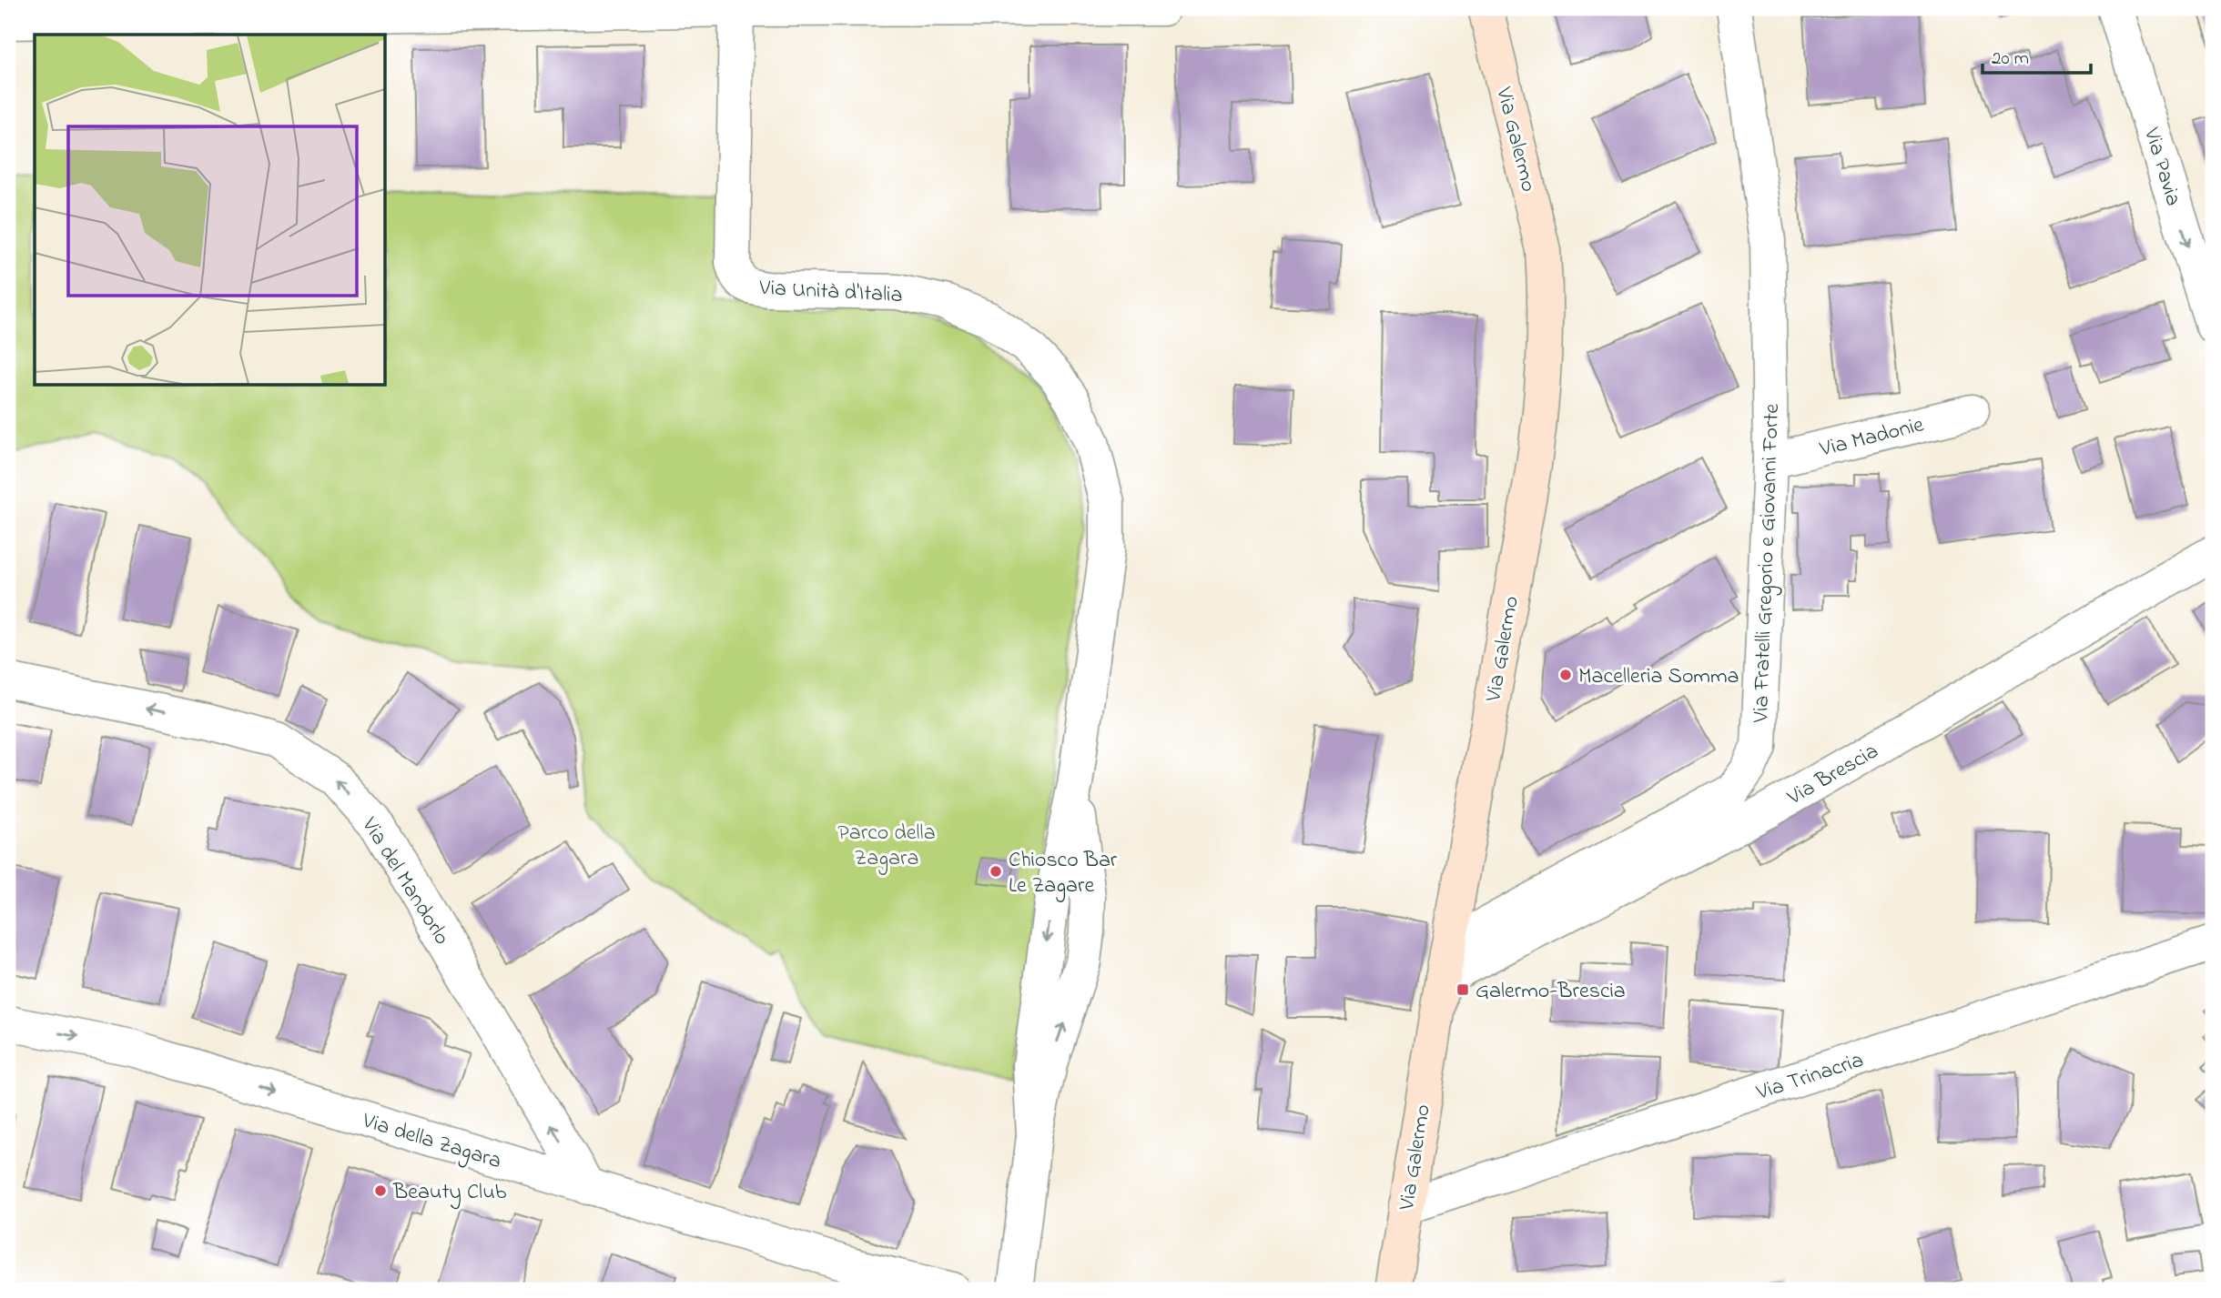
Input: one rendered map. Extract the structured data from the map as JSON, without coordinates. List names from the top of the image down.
{
  "streets": {
    "main road": ["Via Galermo"],
    "street": [
      "Via Pavia",
      "Via Unità d'Italia",
      "Via Madonie",
      "Via Fratelli Gregorio e Giovanni Forte",
      "Via Brescia",
      "Via del Mandorlo",
      "Via Trinacria",
      "Via della Zagara"
    ]
  },
  "crossings": [
    ["Via Galermo", "Via Fratelli Gregorio e Giovanni Forte"],
    ["Via Galermo", "Via Brescia"],
    ["Via Galermo", "Via Trinacria"],
    ["Via Madonie", "Via Fratelli Gregorio e Giovanni Forte"],
    ["Via del Mandorlo", "Via della Zagara"]
  ],
  "one_way": ["Via Pavia", "Via del Mandorlo", "Via della Zagara"],
  "parks": ["Parco della Zagara"],
  "places": {
    "other": ["Macelleria Somma", "Chiosco Bar Le Zagare", "Beauty Club"],
    "transit": ["Galermo-Brescia"]
  },
  "scale_bar": "20 m"
}
